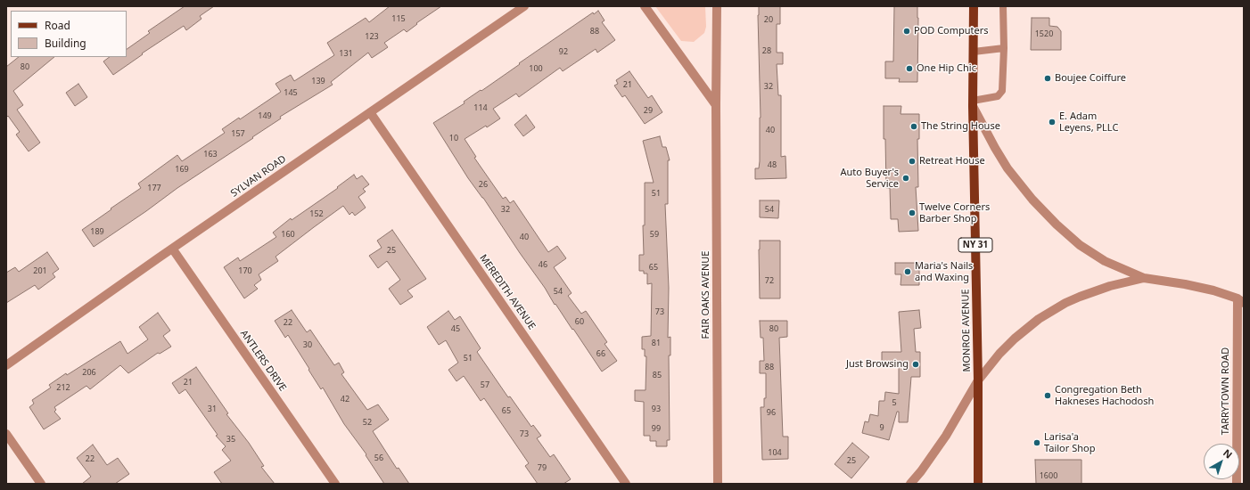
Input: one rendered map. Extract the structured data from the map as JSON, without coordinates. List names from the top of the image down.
{
  "streets": {
    "main road": ["NY 31", "MONROE AVENUE"],
    "street": [
      "SYLVAN ROAD",
      "MEREDITH AVENUE",
      "FAIR OAKS AVENUE",
      "ANTLERS DRIVE",
      "TARRYTOWN ROAD"
    ]
  },
  "crossings": [
    ["SYLVAN ROAD", "MEREDITH AVENUE"],
    ["SYLVAN ROAD", "ANTLERS DRIVE"]
  ],
  "places": [
    "POD Computers",
    "One Hip Chic",
    "Boujee Coiffure",
    "E. Adam Leyens, PLLC",
    "The String House",
    "Retreat House",
    "Auto Buyer's Service",
    "Twelve Corners Barber Shop",
    "Maria's Nails and Waxing",
    "Just Browsing",
    "Congregation Beth Hakneses Hachodosh",
    "Larisa'a Tailor Shop"
  ],
  "house_numbers": [
    "115",
    "20",
    "88",
    "1520",
    "123",
    "28",
    "92",
    "131",
    "80",
    "100",
    "139",
    "21",
    "32",
    "145",
    "114",
    "29",
    "149",
    "40",
    "157",
    "10",
    "163",
    "48",
    "169",
    "26",
    "177",
    "51",
    "32",
    "54",
    "152",
    "189",
    "160",
    "59",
    "40",
    "25",
    "46",
    "65",
    "201",
    "170",
    "72",
    "54",
    "73",
    "60",
    "22",
    "45",
    "80",
    "81",
    "30",
    "66",
    "51",
    "88",
    "206",
    "85",
    "21",
    "57",
    "212",
    "42",
    "5",
    "31",
    "93",
    "65",
    "96",
    "52",
    "9",
    "99",
    "73",
    "35",
    "104",
    "56",
    "22",
    "25",
    "79",
    "1600"
  ],
  "legend": ["Road", "Building"],
  "north": "top right"
}
